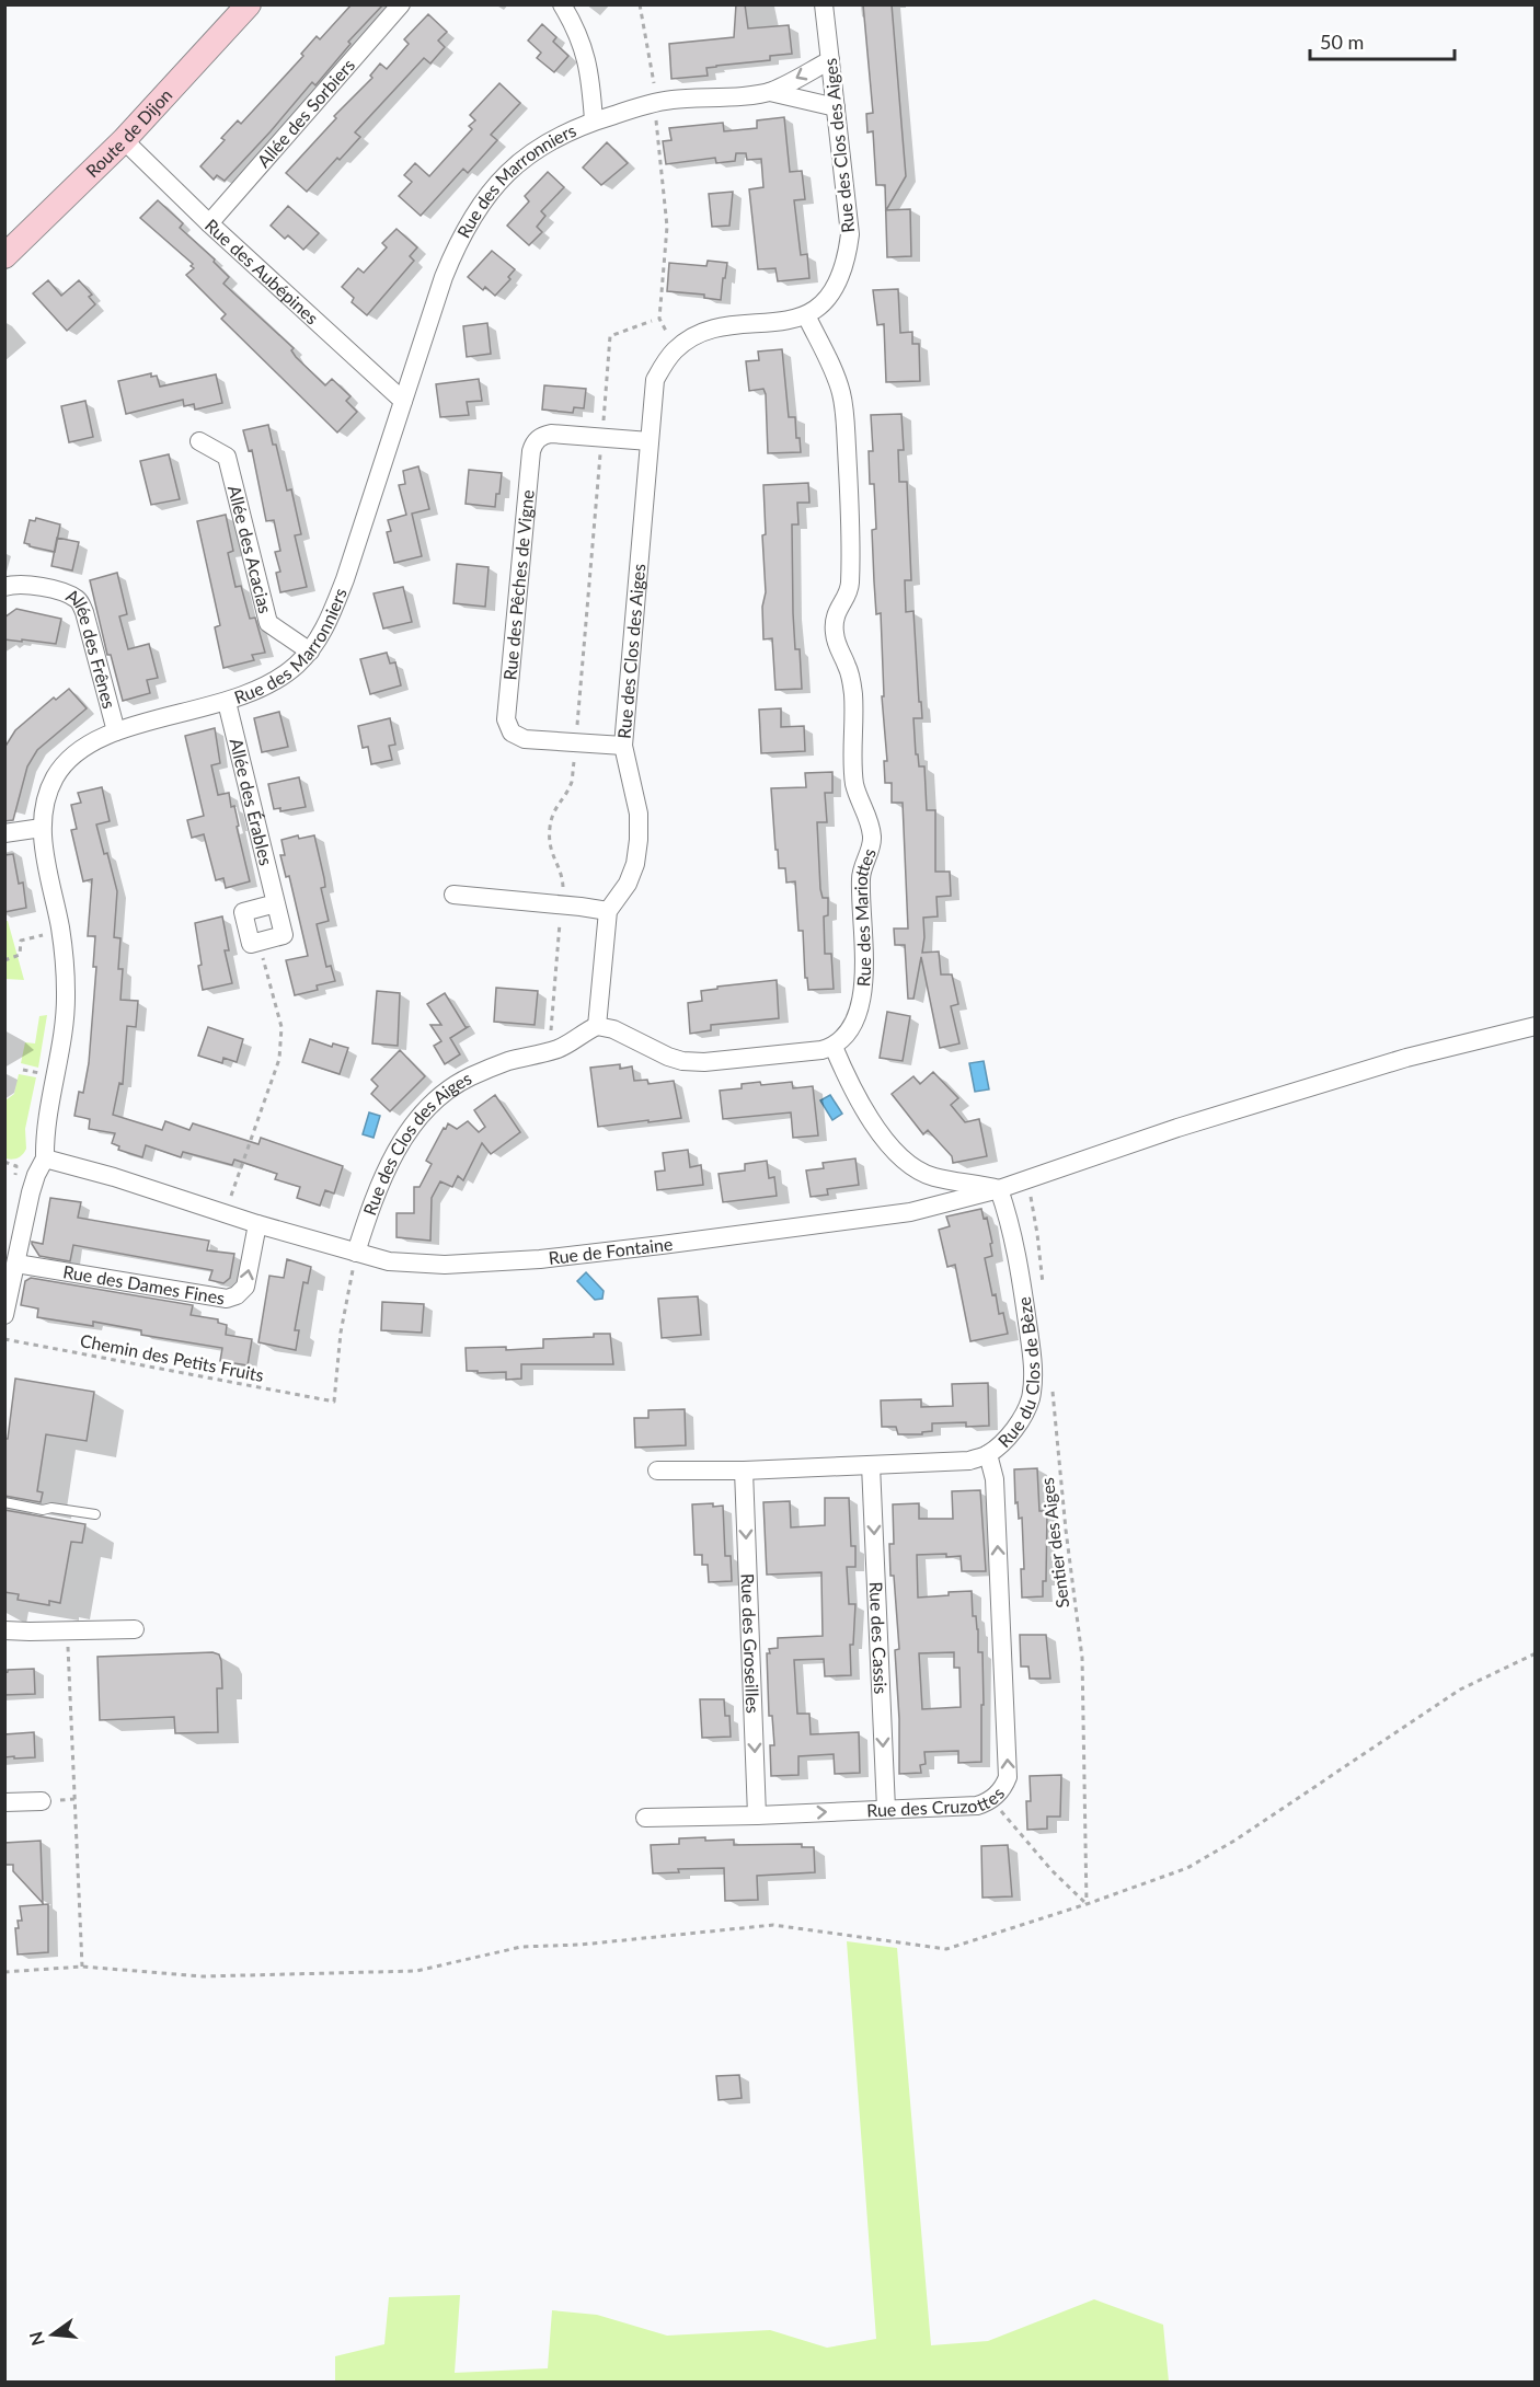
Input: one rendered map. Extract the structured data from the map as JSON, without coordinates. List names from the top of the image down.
{
  "streets": {
    "main road": ["Route de Dijon"],
    "street": [
      "Allée des Sorbiers",
      "Rue des Clos des Aiges",
      "Rue des Marronniers",
      "Rue des Aubépines",
      "Allée des Acacias",
      "Rue des Pêches de Vigne",
      "Allée des Frênes",
      "Allée des Érables",
      "Rue des Mariottes",
      "Rue de Fontaine",
      "Rue des Dames Fines",
      "Rue du Clos de Bèze",
      "Rue des Cassis",
      "Rue des Groseilles",
      "Rue des Cruzottes"
    ],
    "path": ["Chemin des Petits Fruits", "Sentier des Aiges"]
  },
  "crossings": [
    ["Allée des Sorbiers", "Rue des Aubépines"],
    ["Route de Dijon", "Rue des Aubépines"],
    ["Rue des Clos des Aiges", "Rue des Pêches de Vigne"],
    ["Rue des Clos des Aiges", "Rue des Mariottes"],
    ["Rue des Clos des Aiges", "Rue de Fontaine"],
    ["Rue des Clos des Aiges", "Chemin des Petits Fruits"],
    ["Rue des Marronniers", "Rue des Aubépines"],
    ["Rue des Marronniers", "Allée des Acacias"],
    ["Rue des Marronniers", "Allée des Frênes"],
    ["Rue des Marronniers", "Allée des Érables"],
    ["Rue des Marronniers", "Rue de Fontaine"],
    ["Rue de Fontaine", "Rue des Dames Fines"],
    ["Rue de Fontaine", "Chemin des Petits Fruits"],
    ["Rue de Fontaine", "Rue du Clos de Bèze"],
    ["Rue du Clos de Bèze", "Rue des Cassis"],
    ["Rue du Clos de Bèze", "Rue des Groseilles"],
    ["Rue du Clos de Bèze", "Rue des Cruzottes"],
    ["Rue des Cassis", "Rue des Cruzottes"],
    ["Rue des Groseilles", "Rue des Cruzottes"]
  ],
  "one_way": ["Rue des Dames Fines", "Rue des Cassis", "Rue des Groseilles"],
  "scale_bar": "50 m",
  "north": "left"
}
